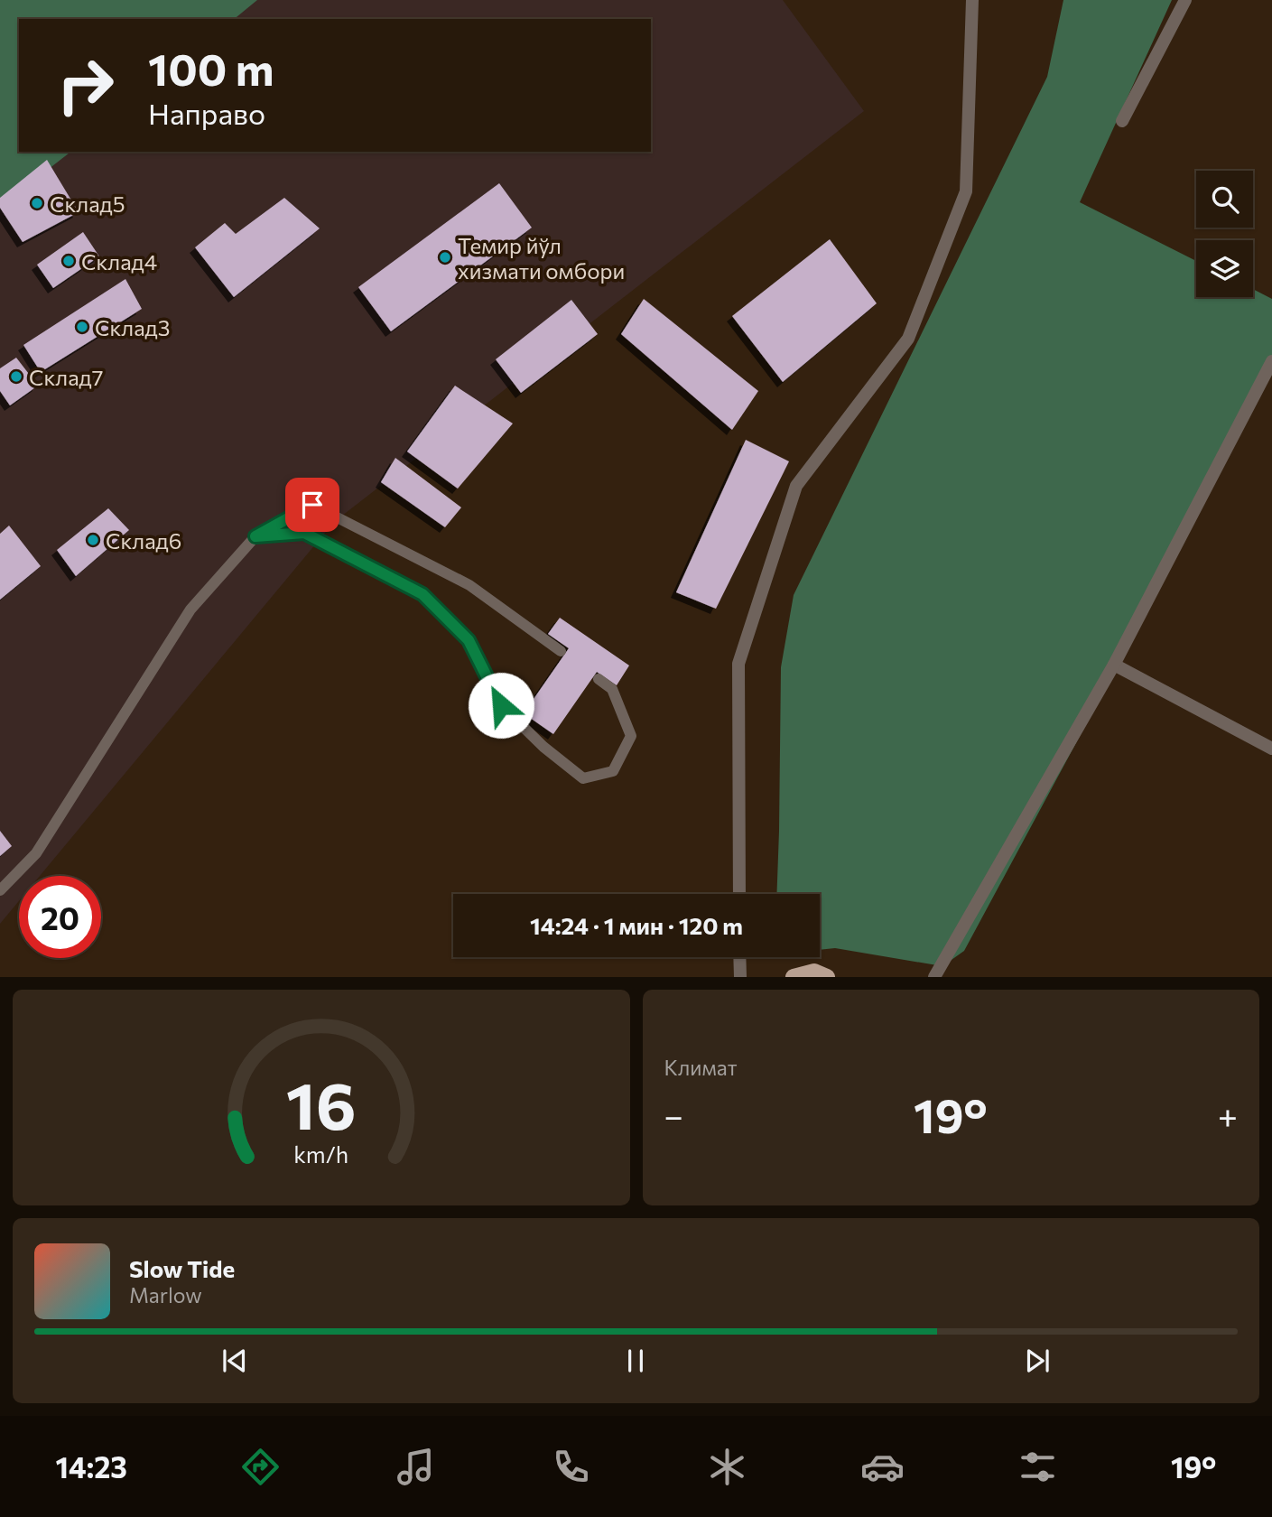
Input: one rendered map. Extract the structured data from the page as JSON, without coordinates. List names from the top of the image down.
{
  "places": [
    "Склад5",
    "Темир йўл хизмати омбори",
    "Склад4",
    "Склад3",
    "Склад7",
    "Склад6"
  ],
  "page": {
    "turn": ["100 m", "Направо"],
    "limit": "20",
    "trip": "14:24 · 1 мин · 120 m",
    "tile": "Климат",
    "heat": ["−", "19°", "+"],
    "song": ["Slow Tide", "Marlow"],
    "tabs": ["14:23", "19°"],
    "gauge": ["16", "km/h"]
  }
}
